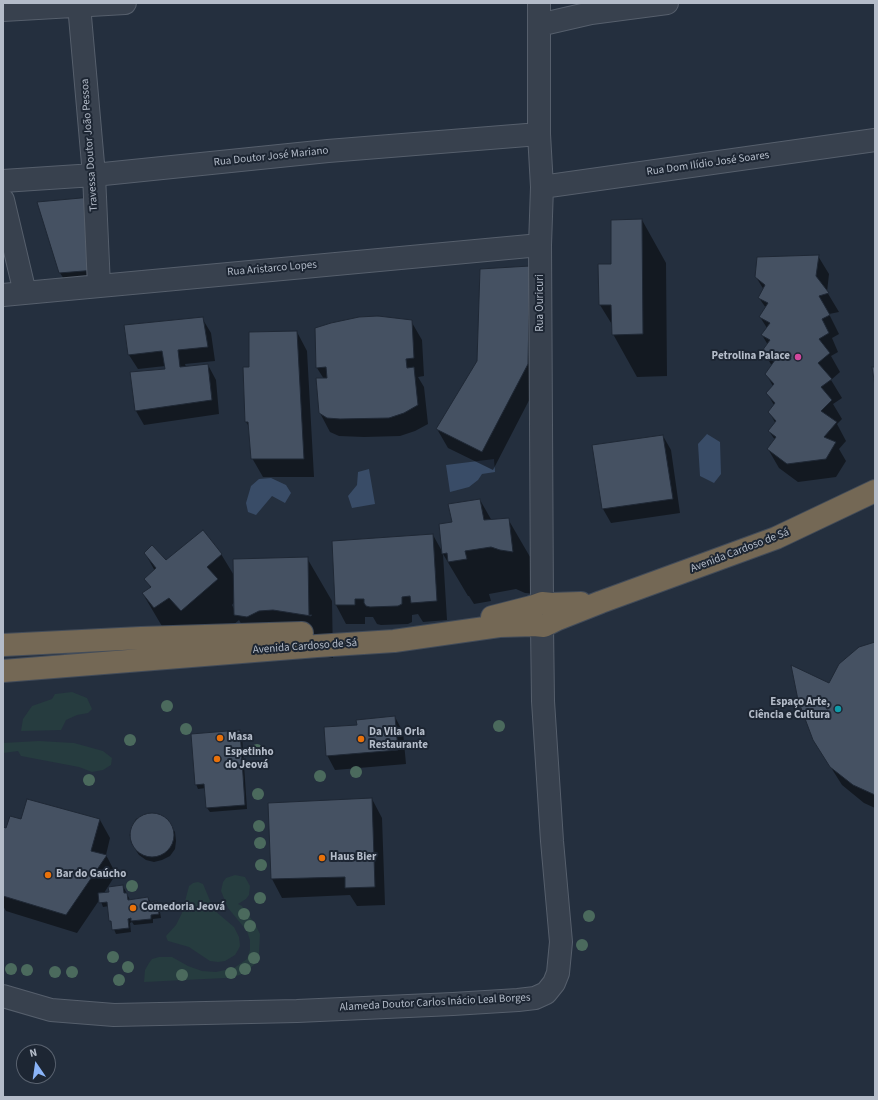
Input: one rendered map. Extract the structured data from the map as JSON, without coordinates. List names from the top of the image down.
{
  "streets": {
    "highway": ["Avenida Cardoso de Sá"],
    "street": [
      "Travessa Doutor João Pessoa",
      "Rua Doutor José Mariano",
      "Rua Dom Ilídio José Soares",
      "Rua Aristarco Lopes",
      "Rua Ouricuri",
      "Alameda Doutor Carlos Inácio Leal Borges"
    ]
  },
  "crossings": [
    ["Travessa Doutor João Pessoa", "Rua Doutor José Mariano"],
    ["Travessa Doutor João Pessoa", "Rua Aristarco Lopes"],
    ["Rua Doutor José Mariano", "Rua Ouricuri"],
    ["Rua Dom Ilídio José Soares", "Rua Ouricuri"],
    ["Rua Aristarco Lopes", "Rua Ouricuri"],
    ["Rua Ouricuri", "Avenida Cardoso de Sá"],
    ["Rua Ouricuri", "Alameda Doutor Carlos Inácio Leal Borges"],
    ["Avenida Cardoso de Sá", "Alameda Doutor Carlos Inácio Leal Borges"]
  ],
  "places": [
    "Petrolina Palace",
    "Espaço Arte, Ciência e Cultura",
    "Masa",
    "Da Vila Orla Restaurante",
    "Espetinho do Jeová",
    "Haus Bier",
    "Bar do Gaúcho",
    "Comedoria Jeová"
  ],
  "north": "top"
}
